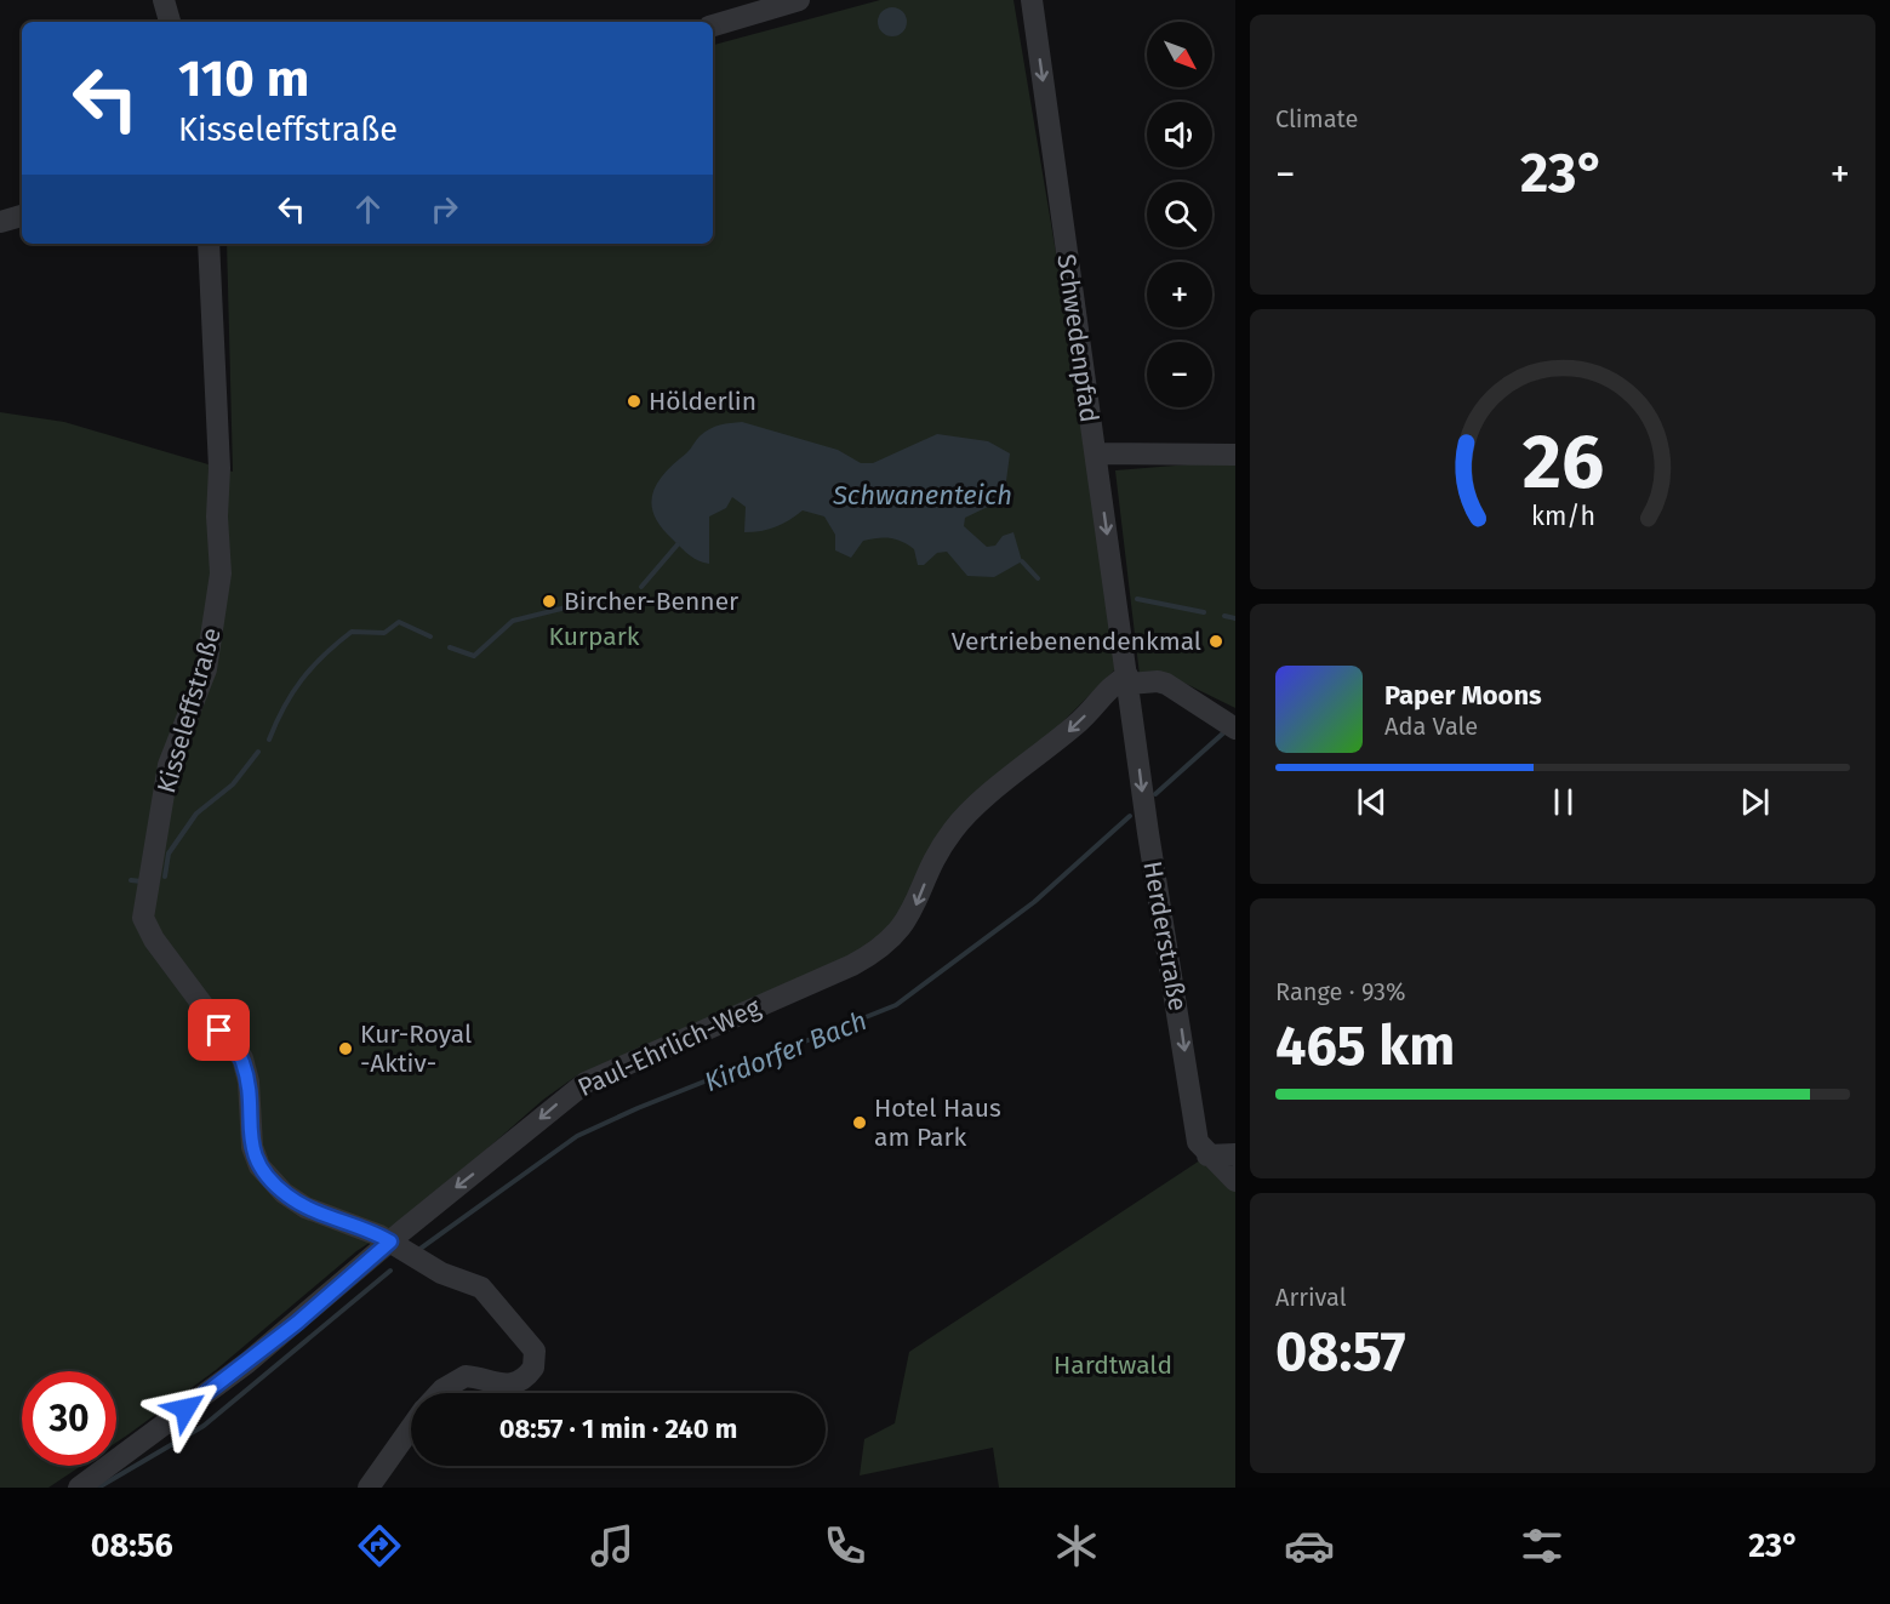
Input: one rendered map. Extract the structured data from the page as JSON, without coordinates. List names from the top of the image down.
{
  "streets": {
    "street": [
      "Schwedenpfad",
      "Kisseleffstraße",
      "Herderstraße",
      "Paul-Ehrlich-Weg"
    ]
  },
  "crossings": [
    ["Schwedenpfad", "Herderstraße"],
    ["Schwedenpfad", "Paul-Ehrlich-Weg"],
    ["Kisseleffstraße", "Paul-Ehrlich-Weg"],
    ["Herderstraße", "Paul-Ehrlich-Weg"]
  ],
  "one_way": ["Schwedenpfad", "Herderstraße", "Paul-Ehrlich-Weg"],
  "water": ["Schwanenteich", "Kirdorfer Bach"],
  "parks": ["Kurpark", "Hardtwald"],
  "places": [
    "Hölderlin",
    "Bircher-Benner",
    "Vertriebenendenkmal",
    "Kur-Royal -Aktiv-",
    "Hotel Haus am Park"
  ],
  "north": "bottom right",
  "page": {
    "tile": [
      "Climate",
      ["Range · 93%", "465 km"],
      ["Arrival", "08:57"]
    ],
    "map_buttons": ["+", "−"],
    "turn": ["110 m", "Kisseleffstraße"],
    "heat": ["−", "23°", "+"],
    "song": ["Paper Moons", "Ada Vale"],
    "limit": "30",
    "trip": "08:57 · 1 min · 240 m",
    "tabs": ["08:56", "23°"],
    "gauge": ["26", "km/h"]
  }
}
